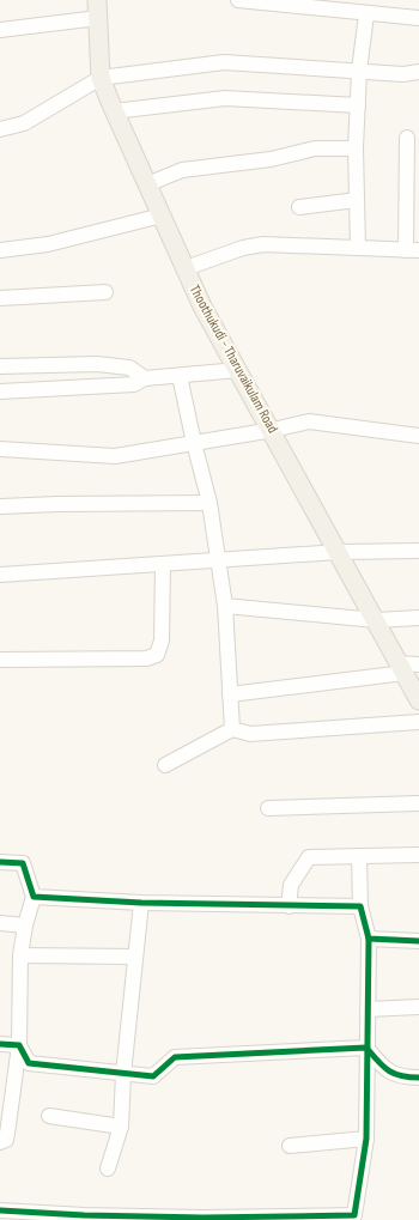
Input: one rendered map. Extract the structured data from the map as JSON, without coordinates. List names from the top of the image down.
{
  "streets": {
    "main road": ["Thoothukudi - Tharuvaikulam Road"]
  }
}
